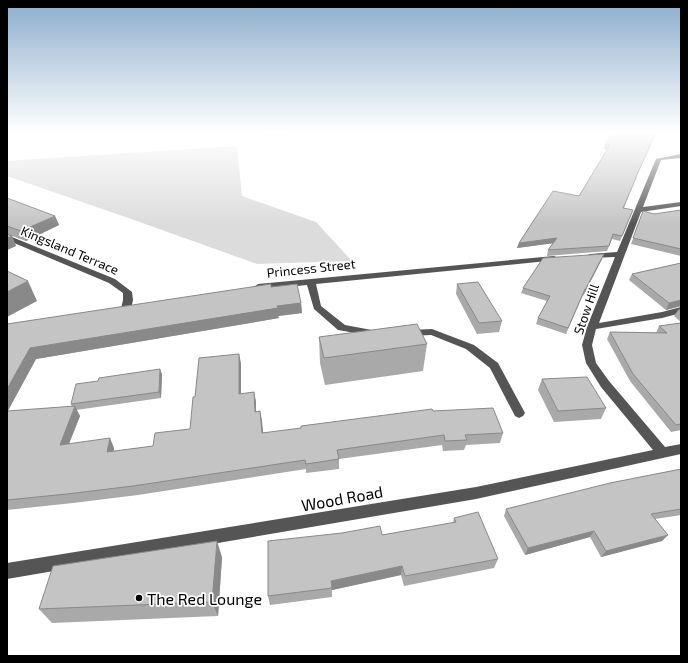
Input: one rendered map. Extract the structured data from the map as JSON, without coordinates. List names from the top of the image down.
{
  "streets": {
    "street": [
      "Kingsland Terrace",
      "Princess Street",
      "Stow Hill",
      "Wood Road"
    ]
  },
  "crossings": [
    ["Stow Hill", "Wood Road"]
  ],
  "places": ["The Red Lounge"]
}
